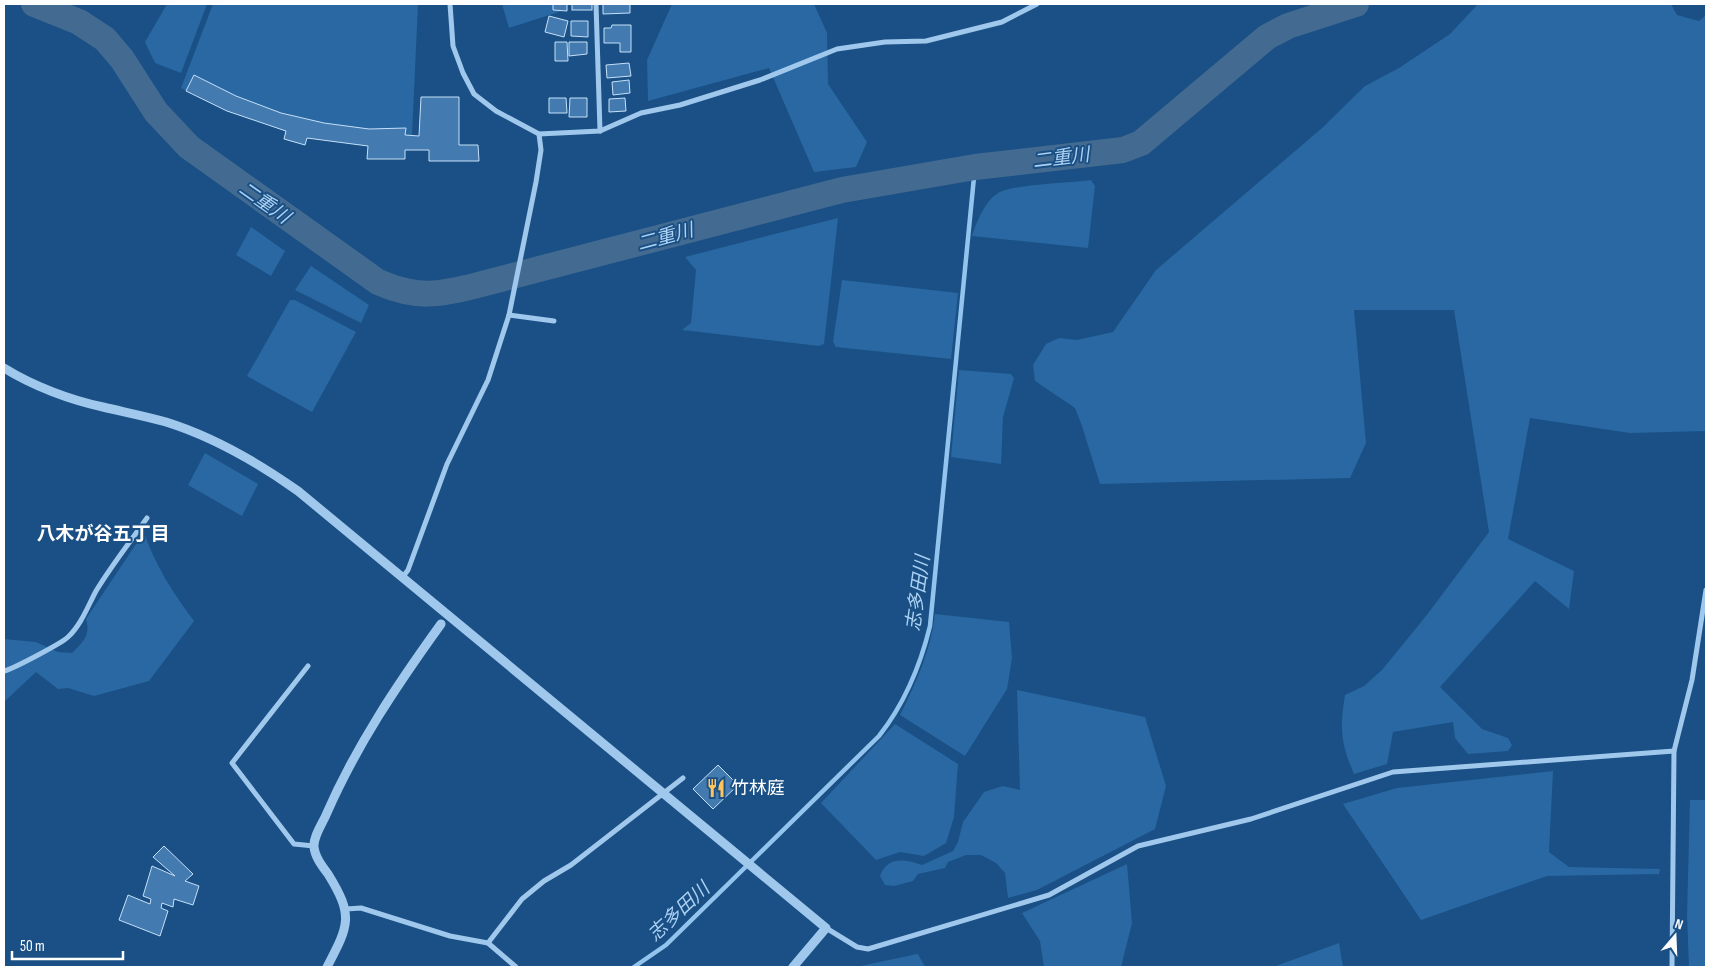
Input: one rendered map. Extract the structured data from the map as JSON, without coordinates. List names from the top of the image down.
{
  "districts": ["八木が谷五丁目"],
  "water": ["二重川", "志多田川"],
  "places": {
    "restaurant": ["竹林庭"]
  },
  "scale_bar": "50 m",
  "north": "top"
}
